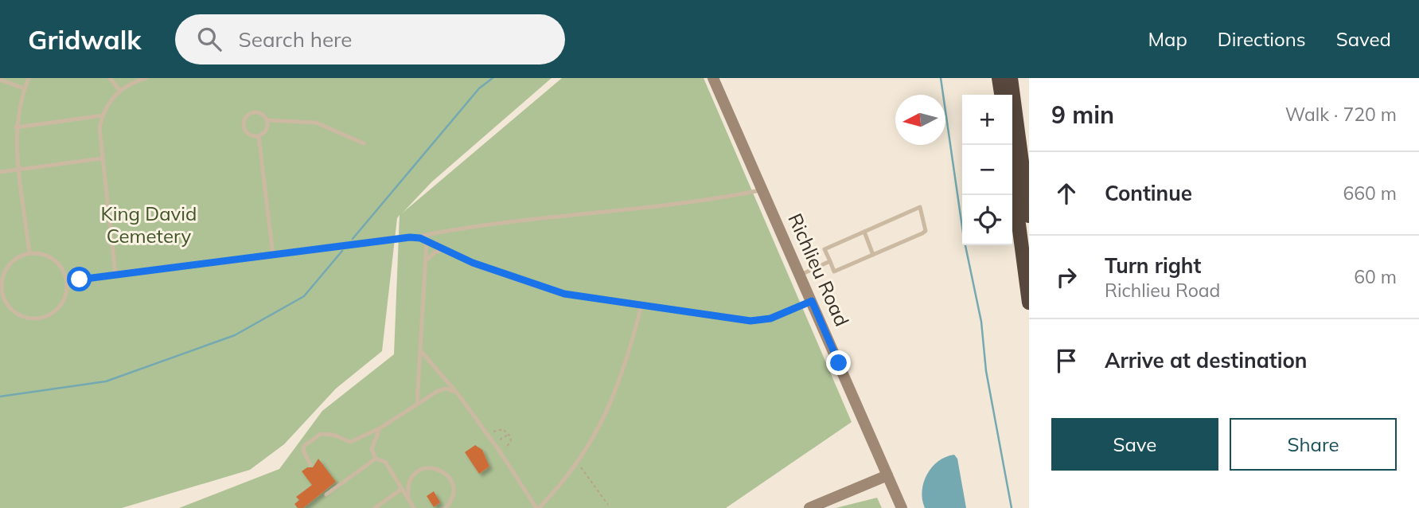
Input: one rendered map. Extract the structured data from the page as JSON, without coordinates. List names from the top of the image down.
{
  "streets": {
    "main road": ["Richlieu Road"]
  },
  "parks": ["King David Cemetery"],
  "north": "left",
  "page": {
    "header": "Gridwalk",
    "search": "Search here",
    "nav": ["Map", "Directions", "Saved"],
    "heading": ["9 min", "Walk · 720 m"],
    "map_buttons": ["+", "−"],
    "list": [
      ["Continue", "660 m"],
      ["Turn right", "Richlieu Road", "60 m"],
      "Arrive at destination"
    ],
    "buttons": ["Save", "Share"]
  }
}
